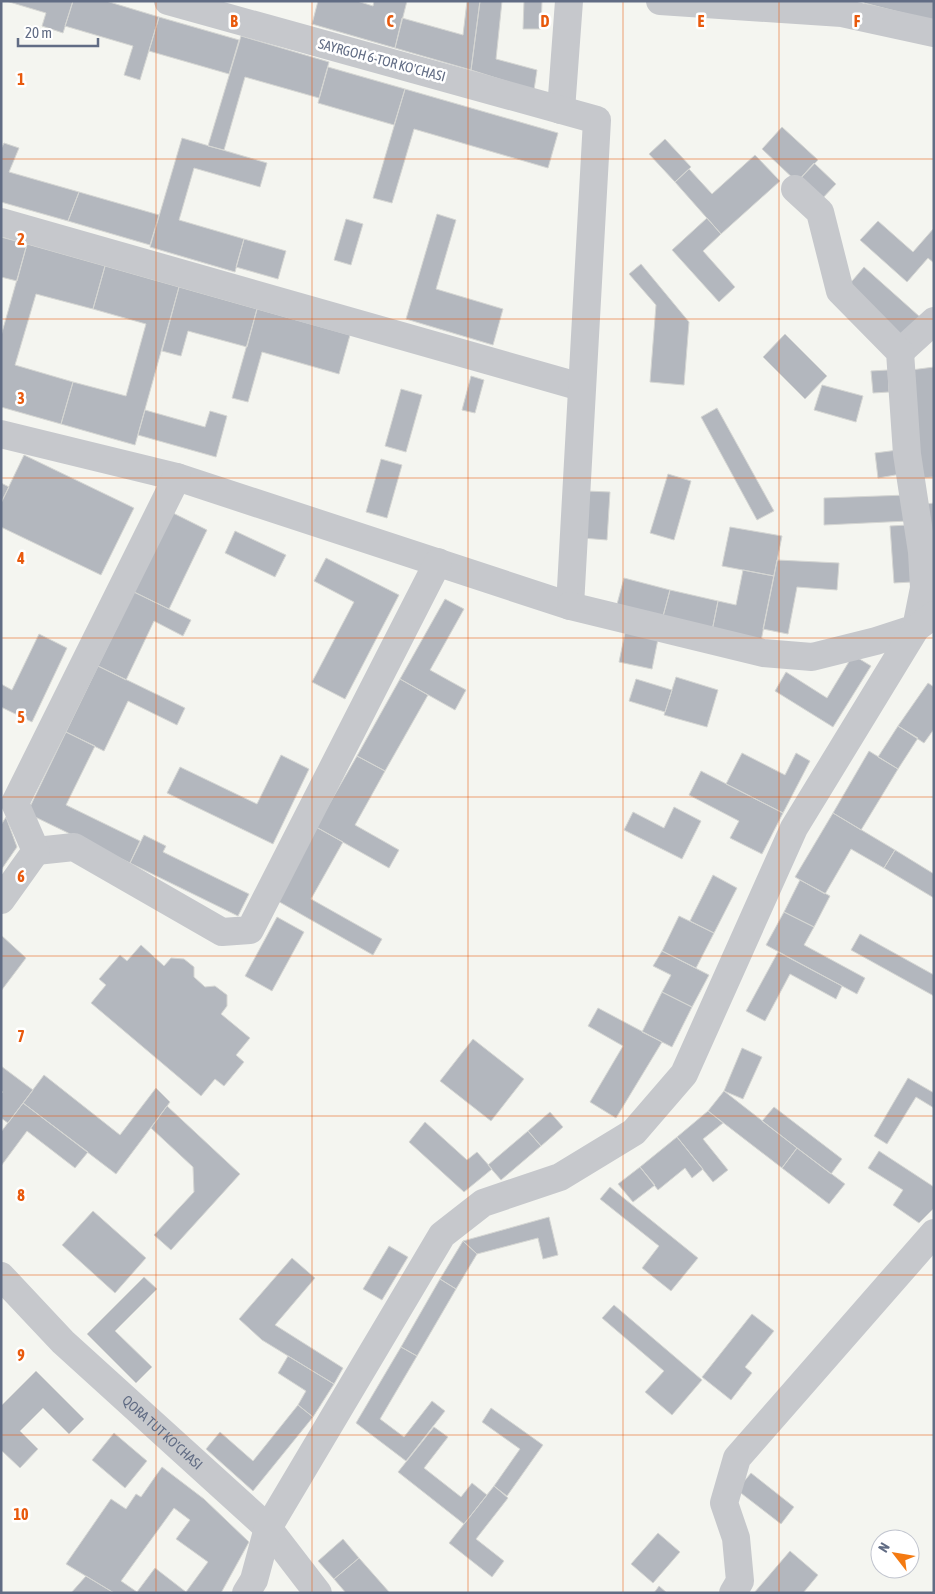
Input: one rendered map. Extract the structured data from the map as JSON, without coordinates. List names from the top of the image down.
{
  "streets": {
    "street": ["SAYRGOH 6-TOR KO'CHASI", "QORA TUT KO'CHASI"]
  },
  "scale_bar": "20 m",
  "north": "top left",
  "grid": {
    "columns": [
      "B",
      "C",
      "D",
      "E",
      "F"
    ],
    "rows": [
      "1",
      "2",
      "3",
      "4",
      "5",
      "6",
      "7",
      "8",
      "9",
      "10"
    ]
  }
}
